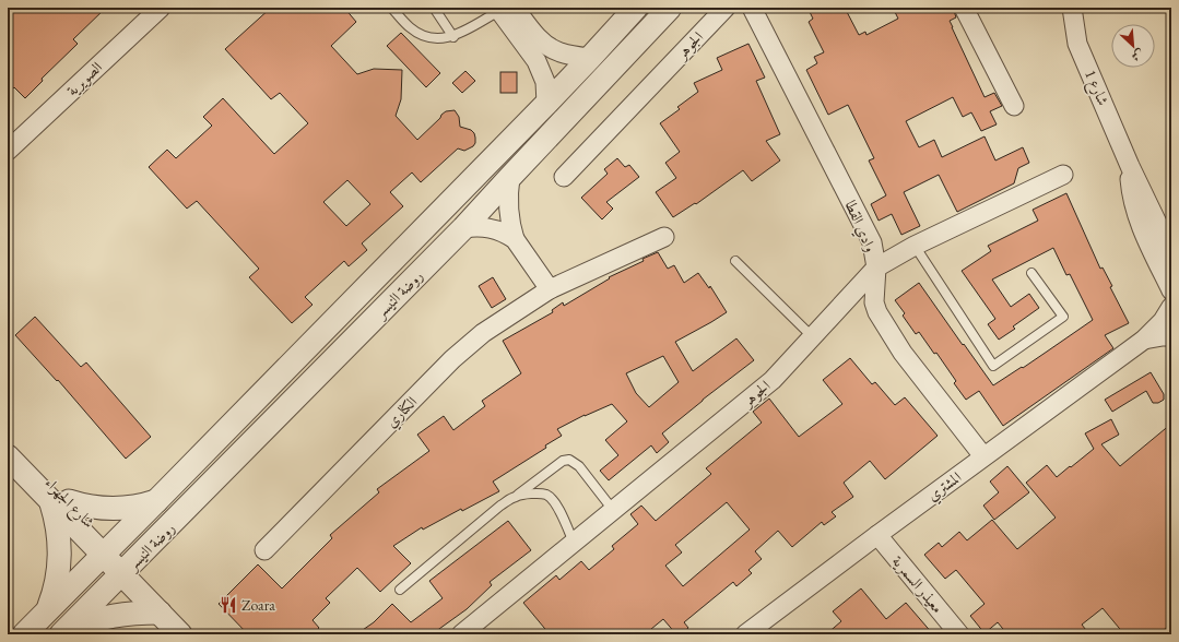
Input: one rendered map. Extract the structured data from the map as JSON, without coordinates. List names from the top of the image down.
{
  "streets": {
    "street": [
      "الجوهر",
      "الصويرية",
      "شارع 1",
      "وادي القطا",
      "روضة النيسر",
      "الكناري",
      "المشتري",
      "شارع الجهراء",
      "معيذر السمرية"
    ]
  },
  "crossings": [
    ["الجوهر", "وادي القطا"],
    ["وادي القطا", "المشتري"],
    ["روضة النيسر", "شارع الجهراء"],
    ["المشتري", "معيذر السمرية"]
  ],
  "places": {
    "restaurant": ["Zoara"]
  },
  "north": "bottom right"
}
